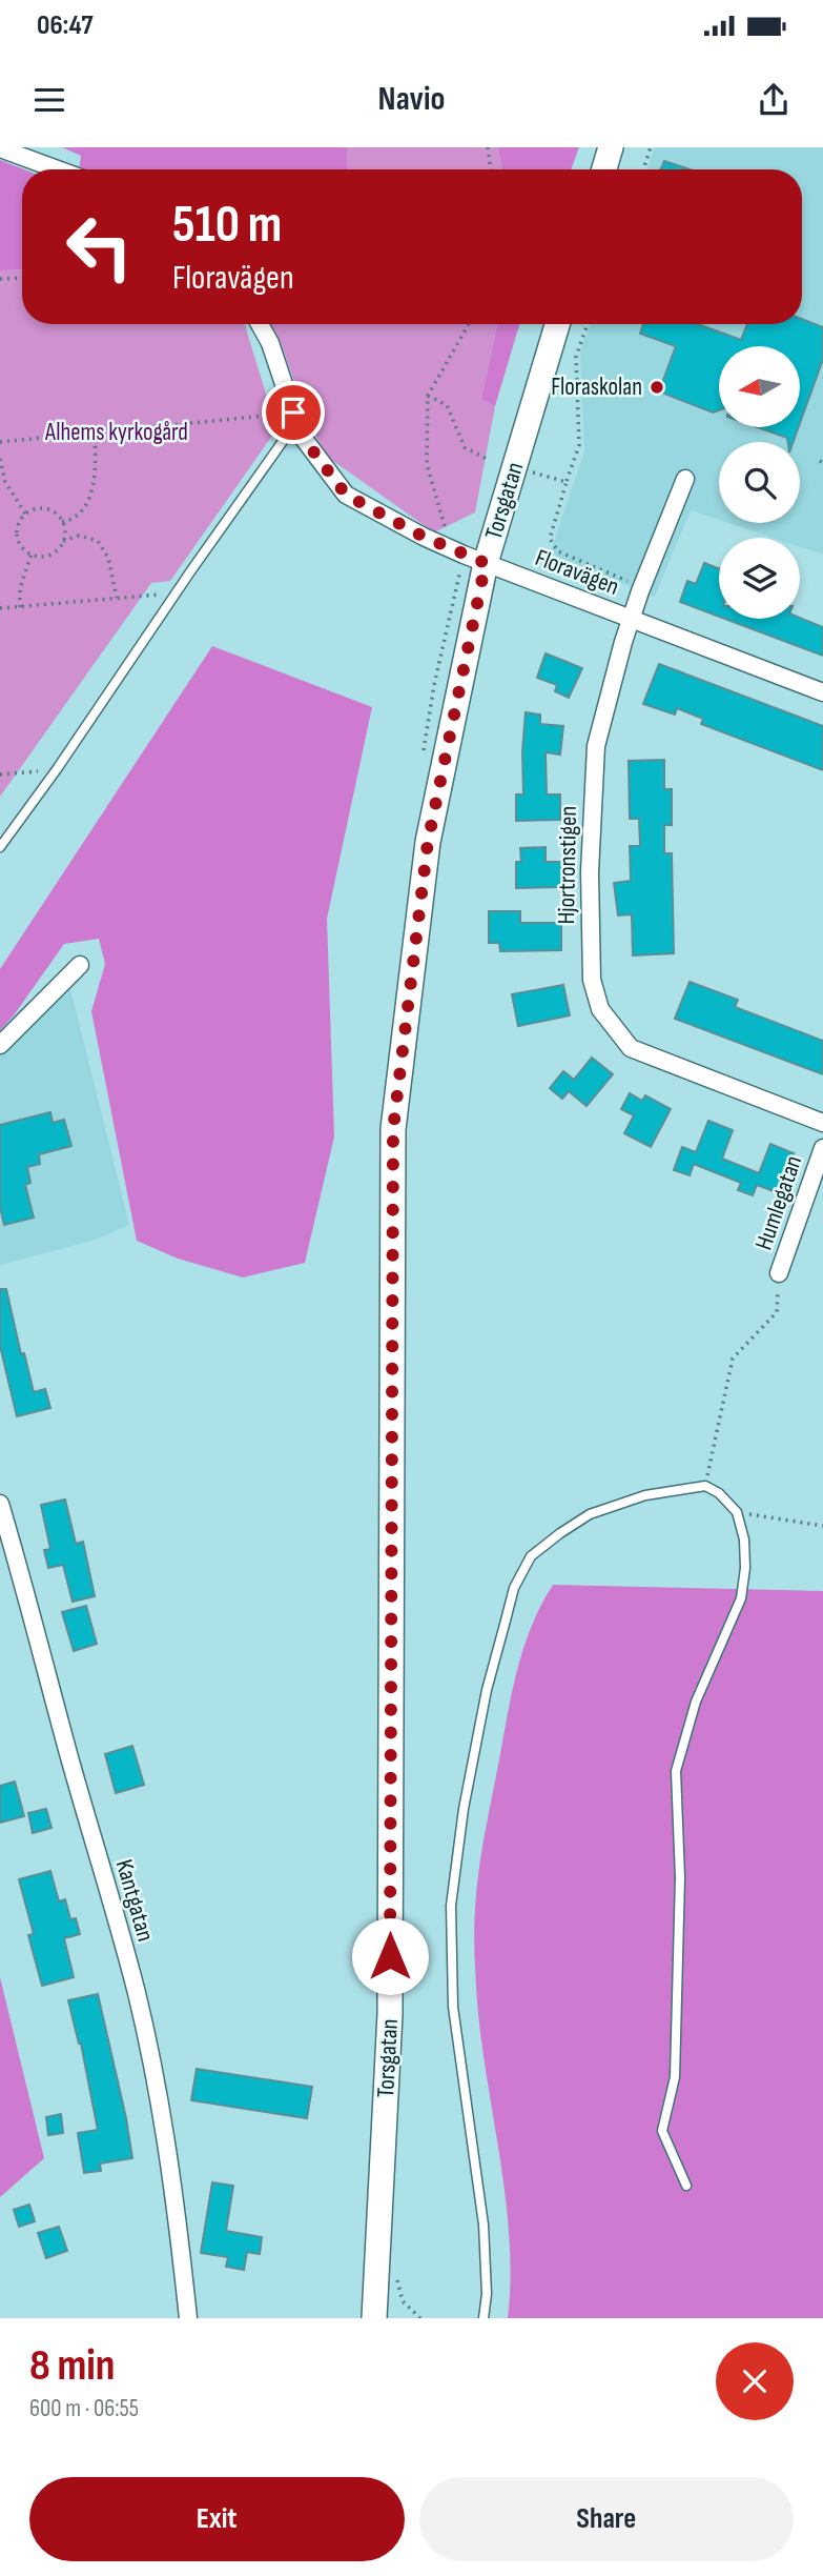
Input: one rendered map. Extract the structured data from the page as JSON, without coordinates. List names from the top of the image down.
{
  "streets": {
    "main road": ["Torsgatan"],
    "street": [
      "Floravägen",
      "Hjortronstigen",
      "Humlegatan",
      "Kantgatan"
    ]
  },
  "crossings": [
    ["Torsgatan", "Floravägen"],
    ["Floravägen", "Hjortronstigen"]
  ],
  "parks": ["Alhems kyrkogård"],
  "places": ["Floraskolan"],
  "north": "left",
  "page": {
    "status": "06:47",
    "header": "Navio",
    "turn": ["510 m", "Floravägen"],
    "heading": ["8 min", "600 m · 06:55"],
    "buttons": ["Exit", "Share"]
  }
}
